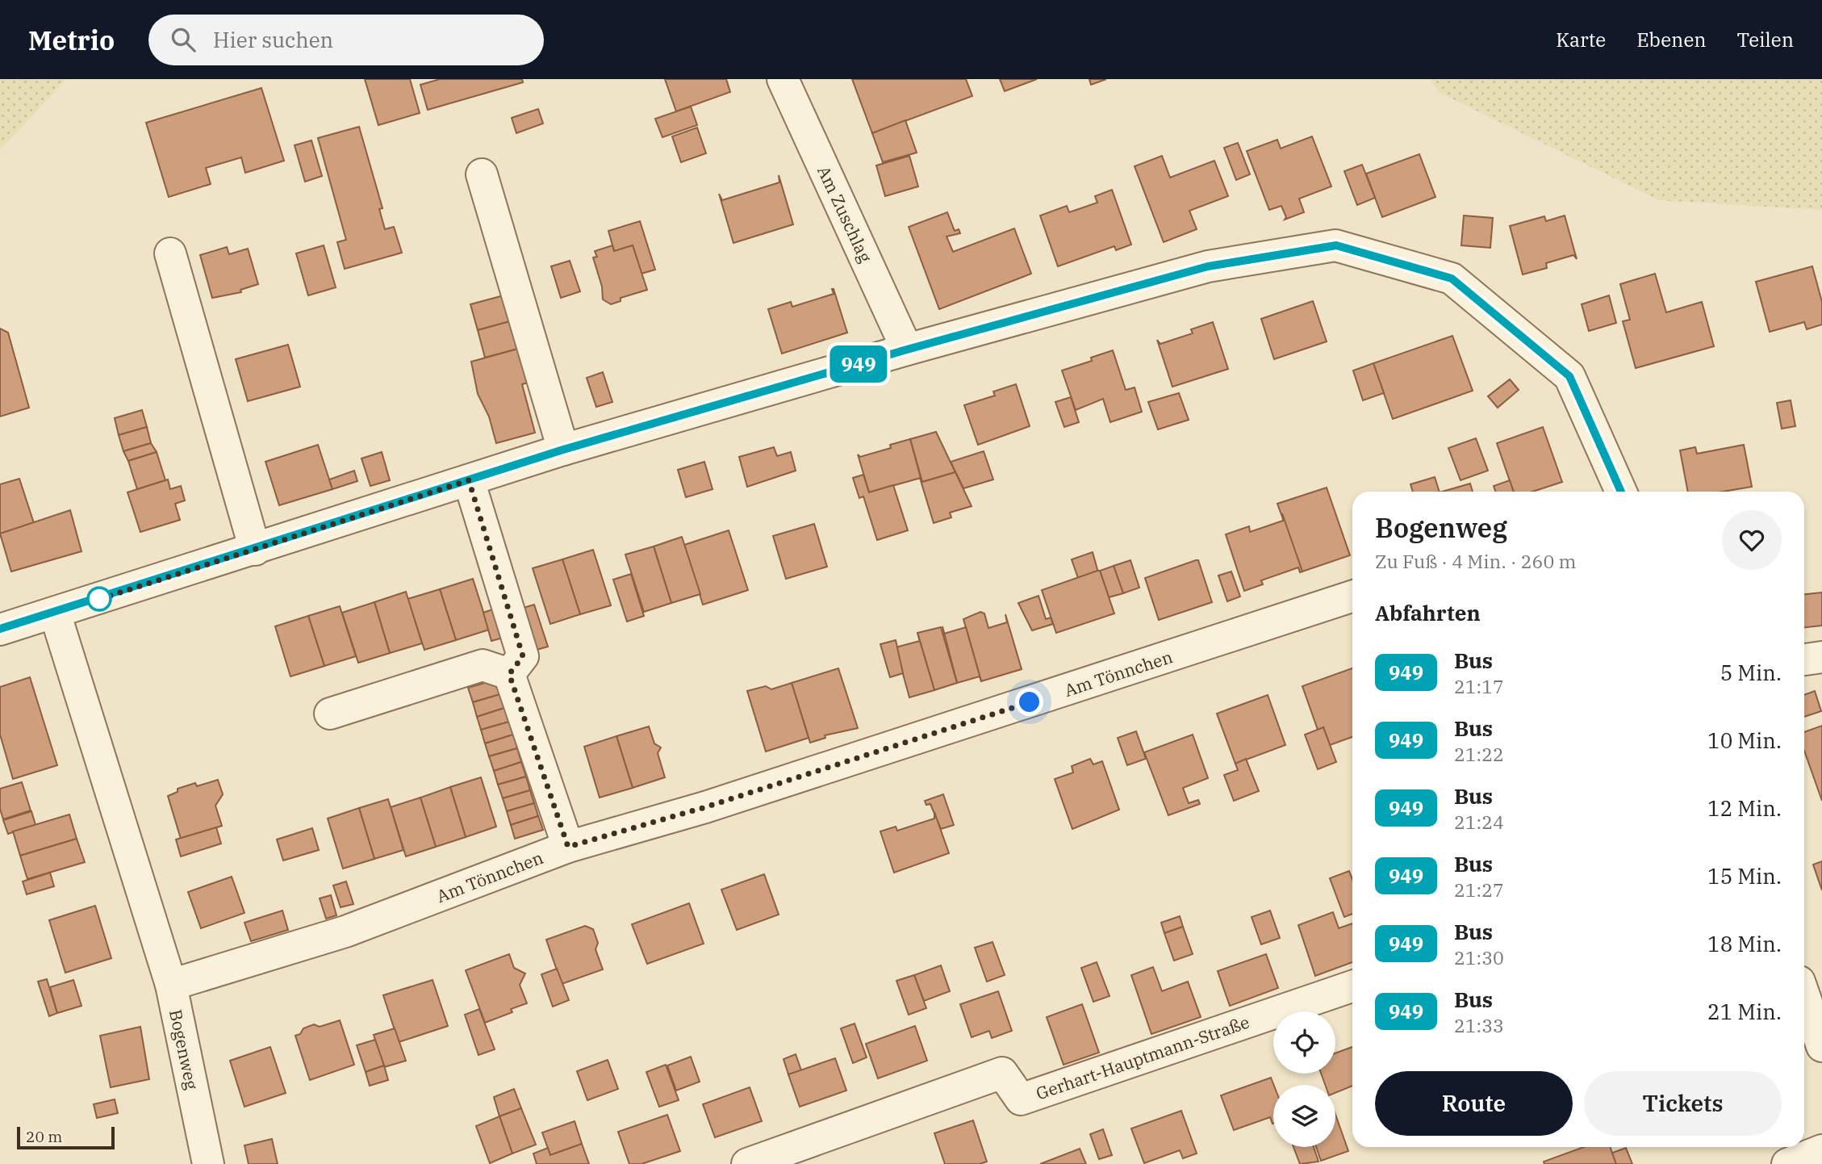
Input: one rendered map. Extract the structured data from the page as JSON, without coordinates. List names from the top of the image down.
{
  "streets": {
    "street": [
      "Am Zuschlag",
      "Am Tönnchen",
      "Bogenweg",
      "Gerhart-Hauptmann-Straße"
    ]
  },
  "crossings": [
    ["Am Tönnchen", "Bogenweg"]
  ],
  "lines": ["bus line 949"],
  "scale_bar": "20 m",
  "page": {
    "header": "Metrio",
    "search": "Hier suchen",
    "nav": ["Karte", "Ebenen", "Teilen"],
    "on_map": "949",
    "heading": [
      ["Bogenweg", "Zu Fuß · 4 Min. · 260 m"],
      "Abfahrten"
    ],
    "list": [
      {
        "mark": "949",
        "name": "Bus",
        "note": "21:17",
        "value": "5 Min."
      },
      {
        "mark": "949",
        "name": "Bus",
        "note": "21:22",
        "value": "10 Min."
      },
      {
        "mark": "949",
        "name": "Bus",
        "note": "21:24",
        "value": "12 Min."
      },
      {
        "mark": "949",
        "name": "Bus",
        "note": "21:27",
        "value": "15 Min."
      },
      {
        "mark": "949",
        "name": "Bus",
        "note": "21:30",
        "value": "18 Min."
      },
      {
        "mark": "949",
        "name": "Bus",
        "note": "21:33",
        "value": "21 Min."
      }
    ],
    "buttons": ["Route", "Tickets"],
    "scale": "20 m"
  }
}
